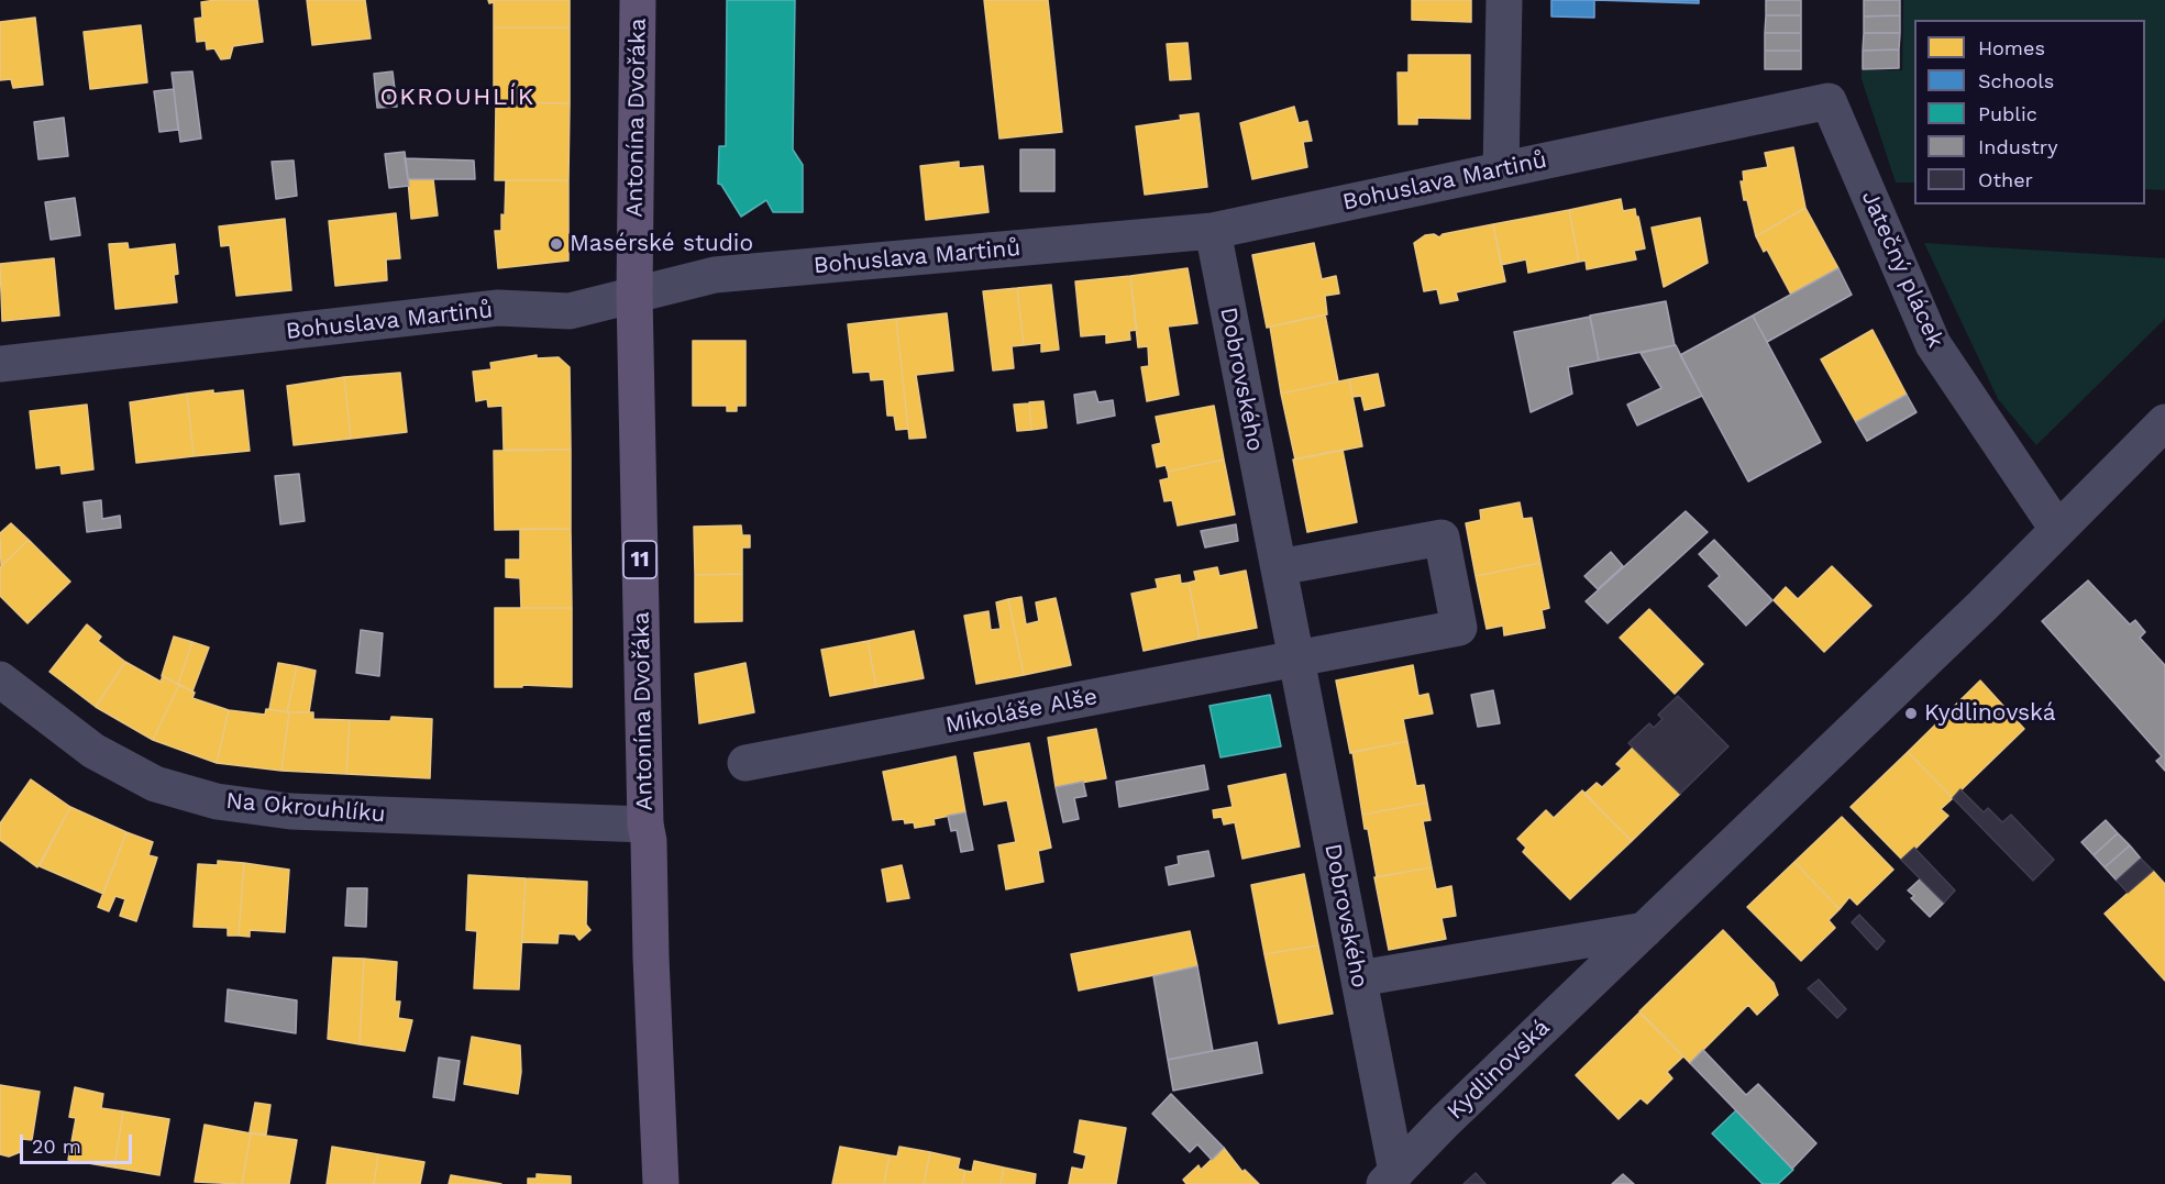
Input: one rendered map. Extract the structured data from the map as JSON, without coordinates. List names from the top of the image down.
{
  "streets": {
    "main road": ["Antonína Dvořáka", "11"],
    "street": [
      "Bohuslava Martinů",
      "Jatečný plácek",
      "Dobrovského",
      "Mikoláše Alše",
      "Na Okrouhlíku",
      "Kydlinovská"
    ]
  },
  "crossings": [
    ["Antonína Dvořáka", "Bohuslava Martinů"],
    ["Antonína Dvořáka", "Na Okrouhlíku"],
    ["Bohuslava Martinů", "Jatečný plácek"],
    ["Bohuslava Martinů", "Dobrovského"],
    ["Jatečný plácek", "Kydlinovská"],
    ["Dobrovského", "Mikoláše Alše"],
    ["Dobrovského", "Kydlinovská"]
  ],
  "districts": ["OKROUHLÍK"],
  "places": ["Masérské studio", "Kydlinovská"],
  "legend": [
    "Homes",
    "Schools",
    "Public",
    "Industry",
    "Other"
  ],
  "scale_bar": "20 m"
}
